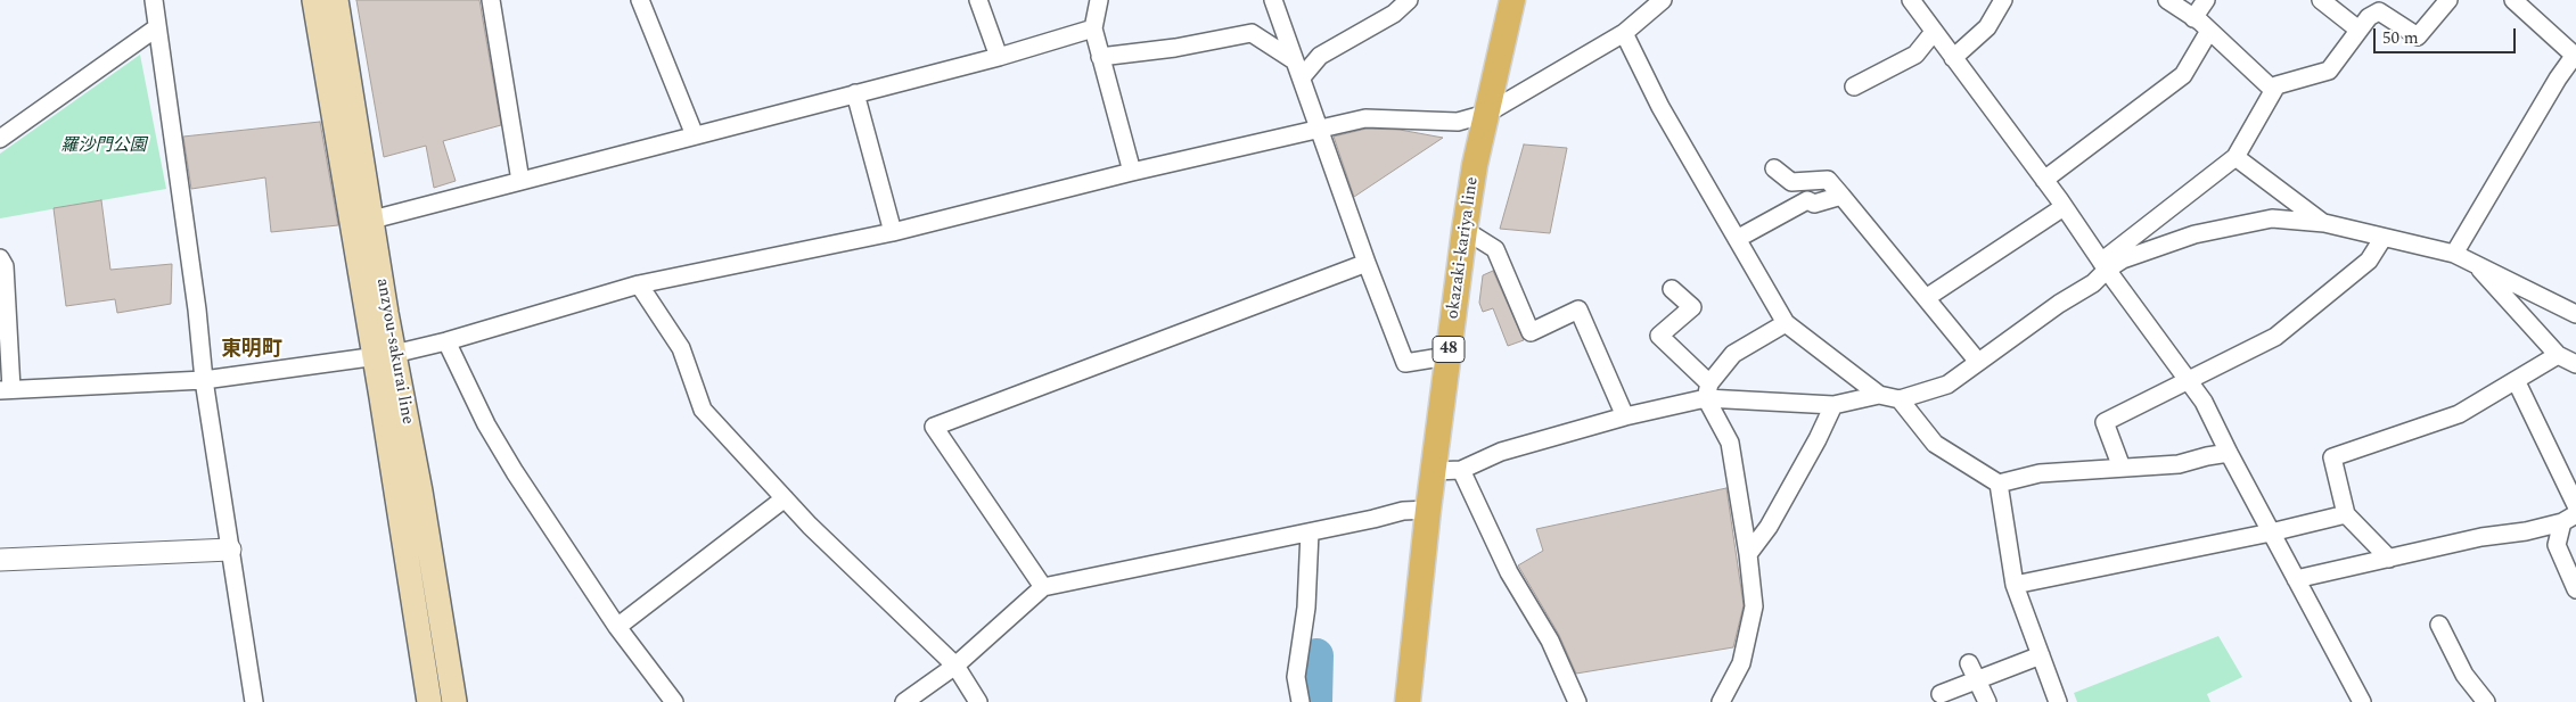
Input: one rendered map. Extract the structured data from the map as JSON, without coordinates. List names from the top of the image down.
{
  "streets": {
    "main road": ["okazaki-kariya line", "48", "anzyou-sakurai line"]
  },
  "districts": ["東明町"],
  "parks": ["羅沙門公園"],
  "scale_bar": "50 m"
}
